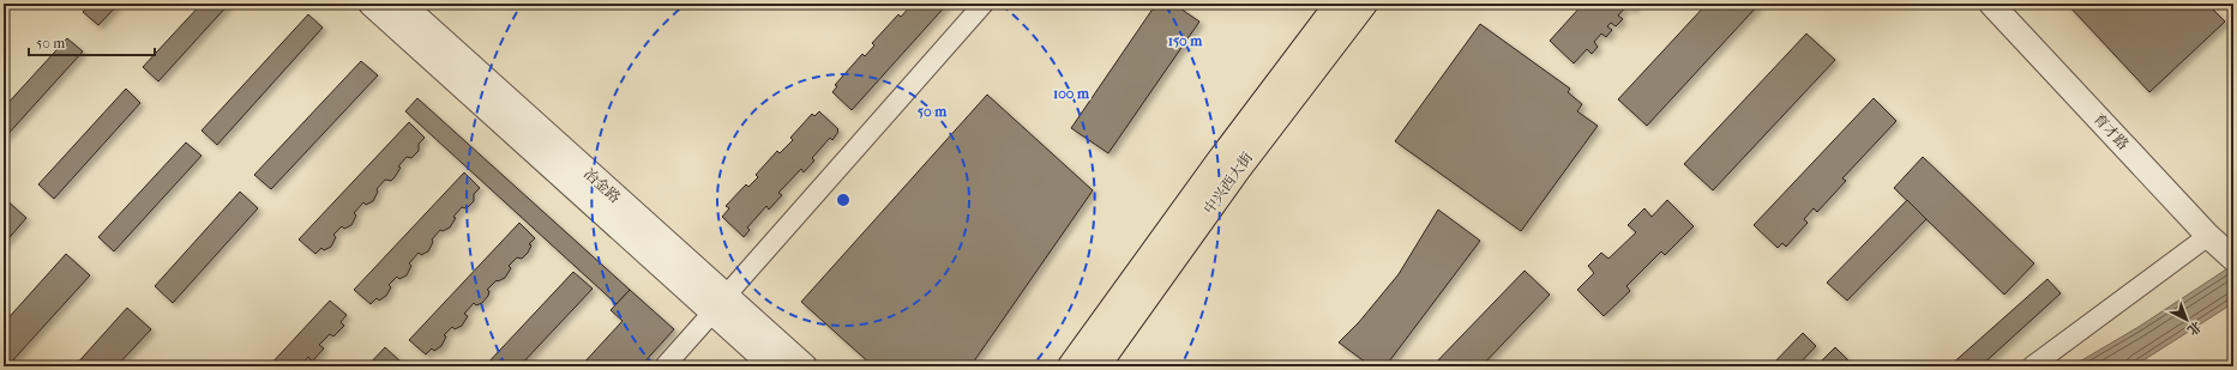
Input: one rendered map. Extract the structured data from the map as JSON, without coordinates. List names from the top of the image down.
{
  "streets": {
    "main road": ["中兴西大街"],
    "street": ["育才路", "冶金路"]
  },
  "scale_bar": "50 m",
  "north": "bottom right",
  "rings": ["150 m", "100 m", "50 m"]
}
